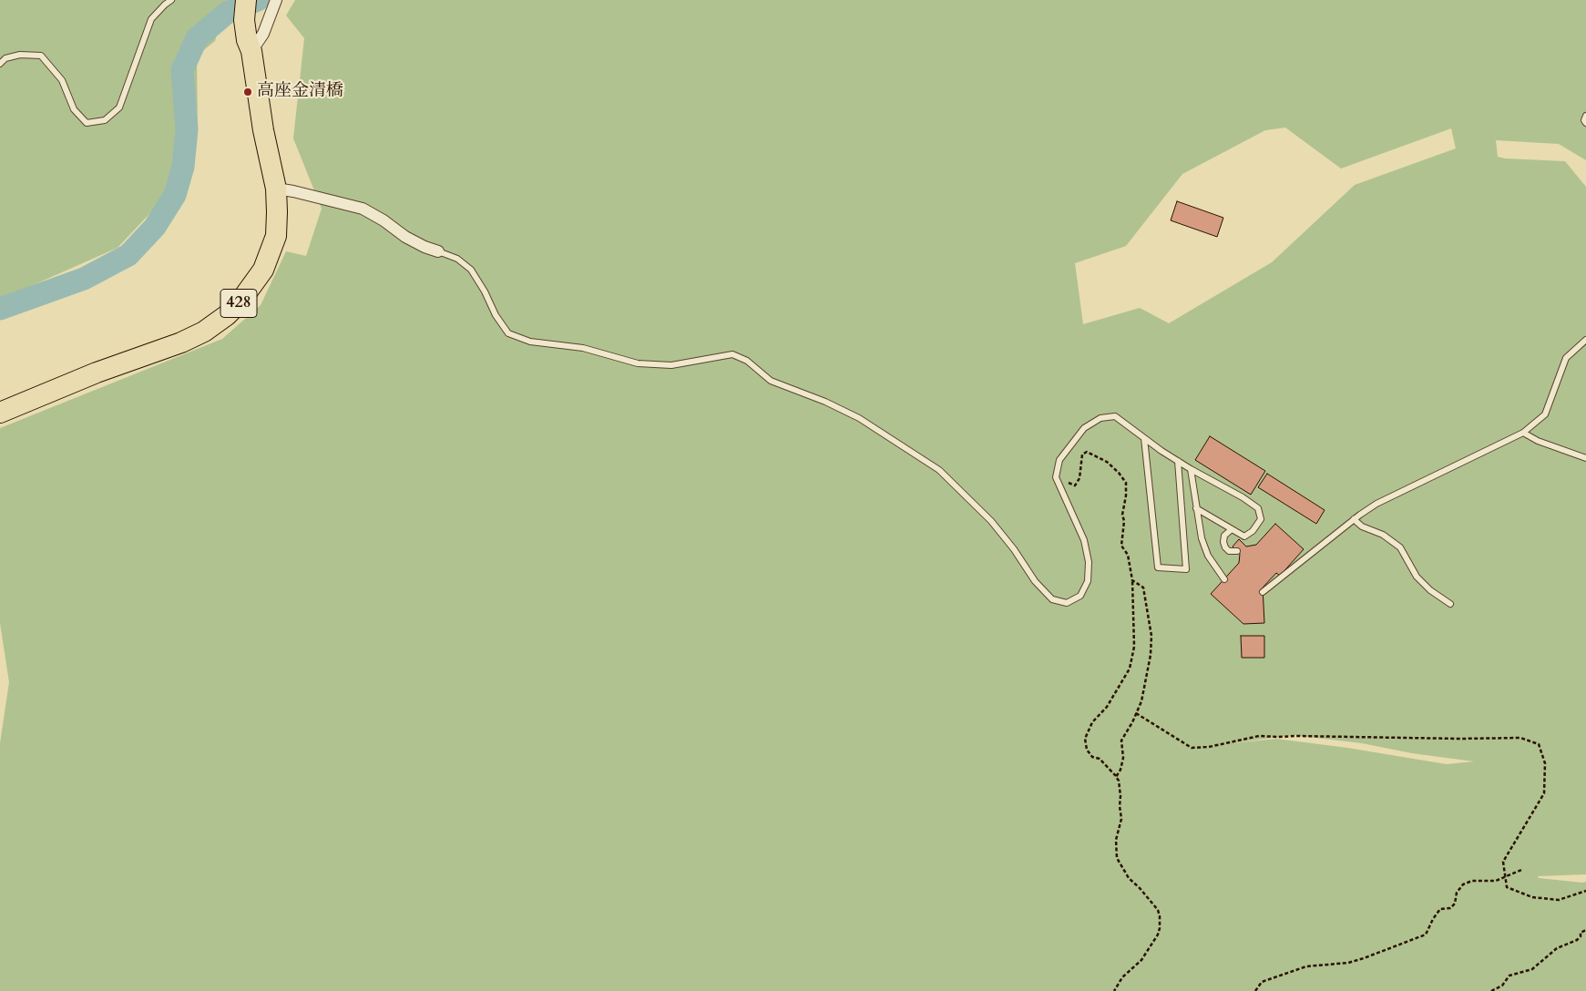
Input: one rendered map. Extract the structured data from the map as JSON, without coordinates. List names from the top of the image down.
{
  "streets": {
    "highway": ["428"]
  },
  "places": ["高座金清橋"]
}
